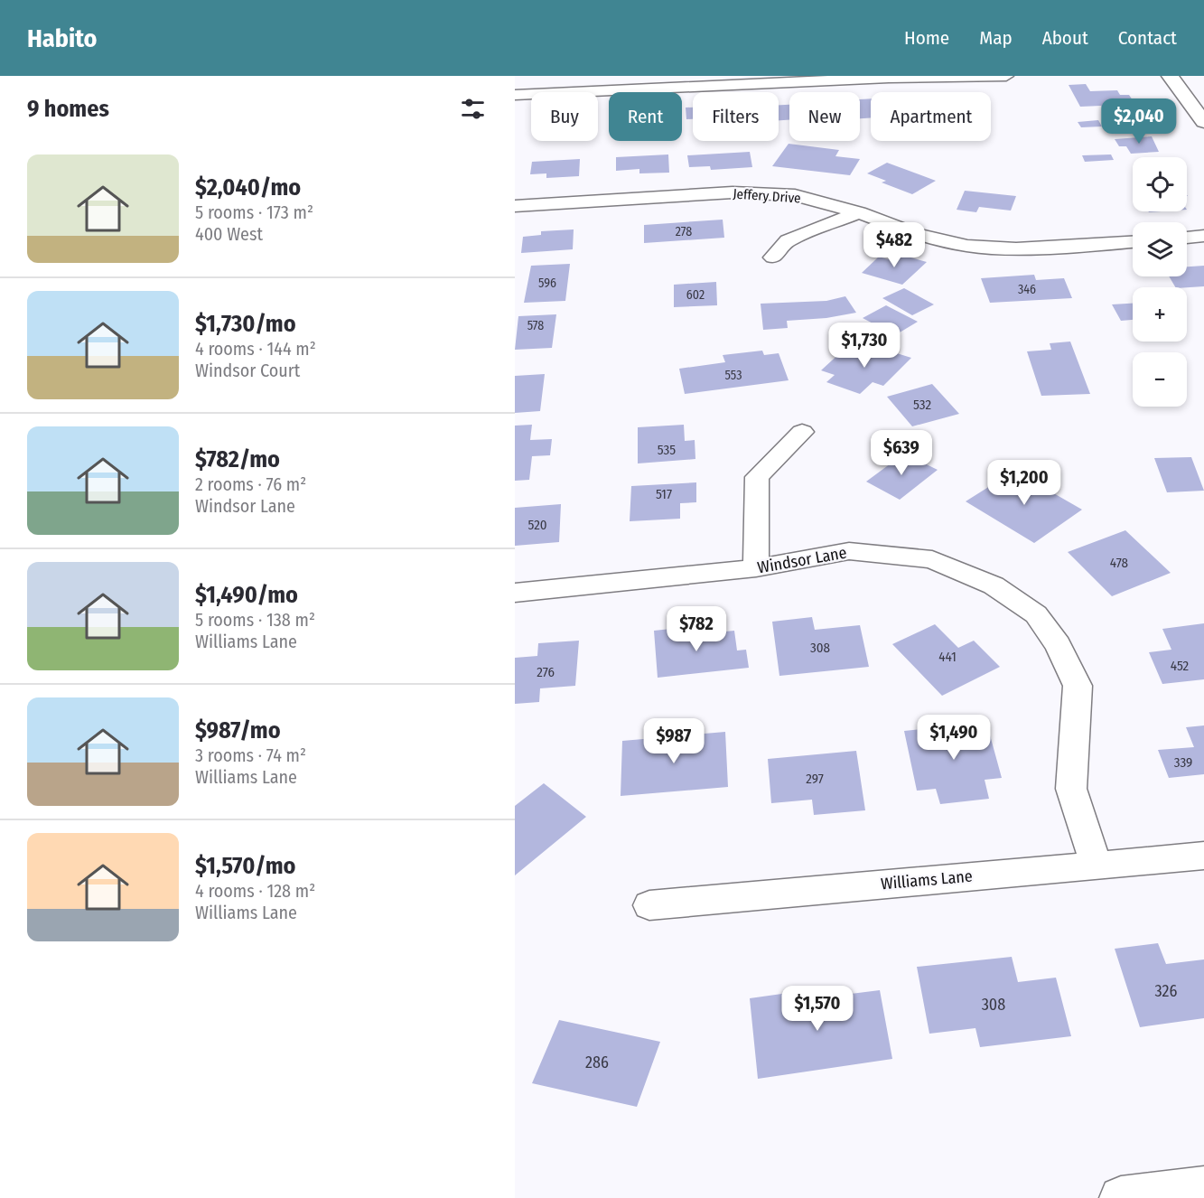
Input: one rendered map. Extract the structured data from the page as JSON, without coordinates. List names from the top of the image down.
{
  "streets": {
    "street": ["Jeffery Drive", "Windsor Lane", "Williams Lane"]
  },
  "crossings": [
    ["Windsor Lane", "Williams Lane"]
  ],
  "house_numbers": [
    "278",
    "596",
    "346",
    "602",
    "578",
    "553",
    "532",
    "535",
    "517",
    "520",
    "478",
    "308",
    "441",
    "452",
    "276",
    "339",
    "297",
    "326",
    "308",
    "286"
  ],
  "page": {
    "header": "Habito",
    "nav": [
      "Home",
      "Map",
      "About",
      "Contact"
    ],
    "heading": "9 homes",
    "chip": [
      "Buy",
      "Rent",
      "Filters",
      "New",
      "Apartment"
    ],
    "price": [
      "$2,040",
      "$482",
      "$1,730",
      "$639",
      "$1,200",
      "$782",
      "$1,490",
      "$987",
      "$1,570"
    ],
    "list": [
      {
        "name": "$2,040/mo",
        "note": "5 rooms · 173 m² · 400 West"
      },
      {
        "name": "$1,730/mo",
        "note": "4 rooms · 144 m² · Windsor Court"
      },
      {
        "name": "$782/mo",
        "note": "2 rooms · 76 m² · Windsor Lane"
      },
      {
        "name": "$1,490/mo",
        "note": "5 rooms · 138 m² · Williams Lane"
      },
      {
        "name": "$987/mo",
        "note": "3 rooms · 74 m² · Williams Lane"
      },
      {
        "name": "$1,570/mo",
        "note": "4 rooms · 128 m² · Williams Lane"
      }
    ],
    "map_buttons": ["+", "−"]
  }
}
